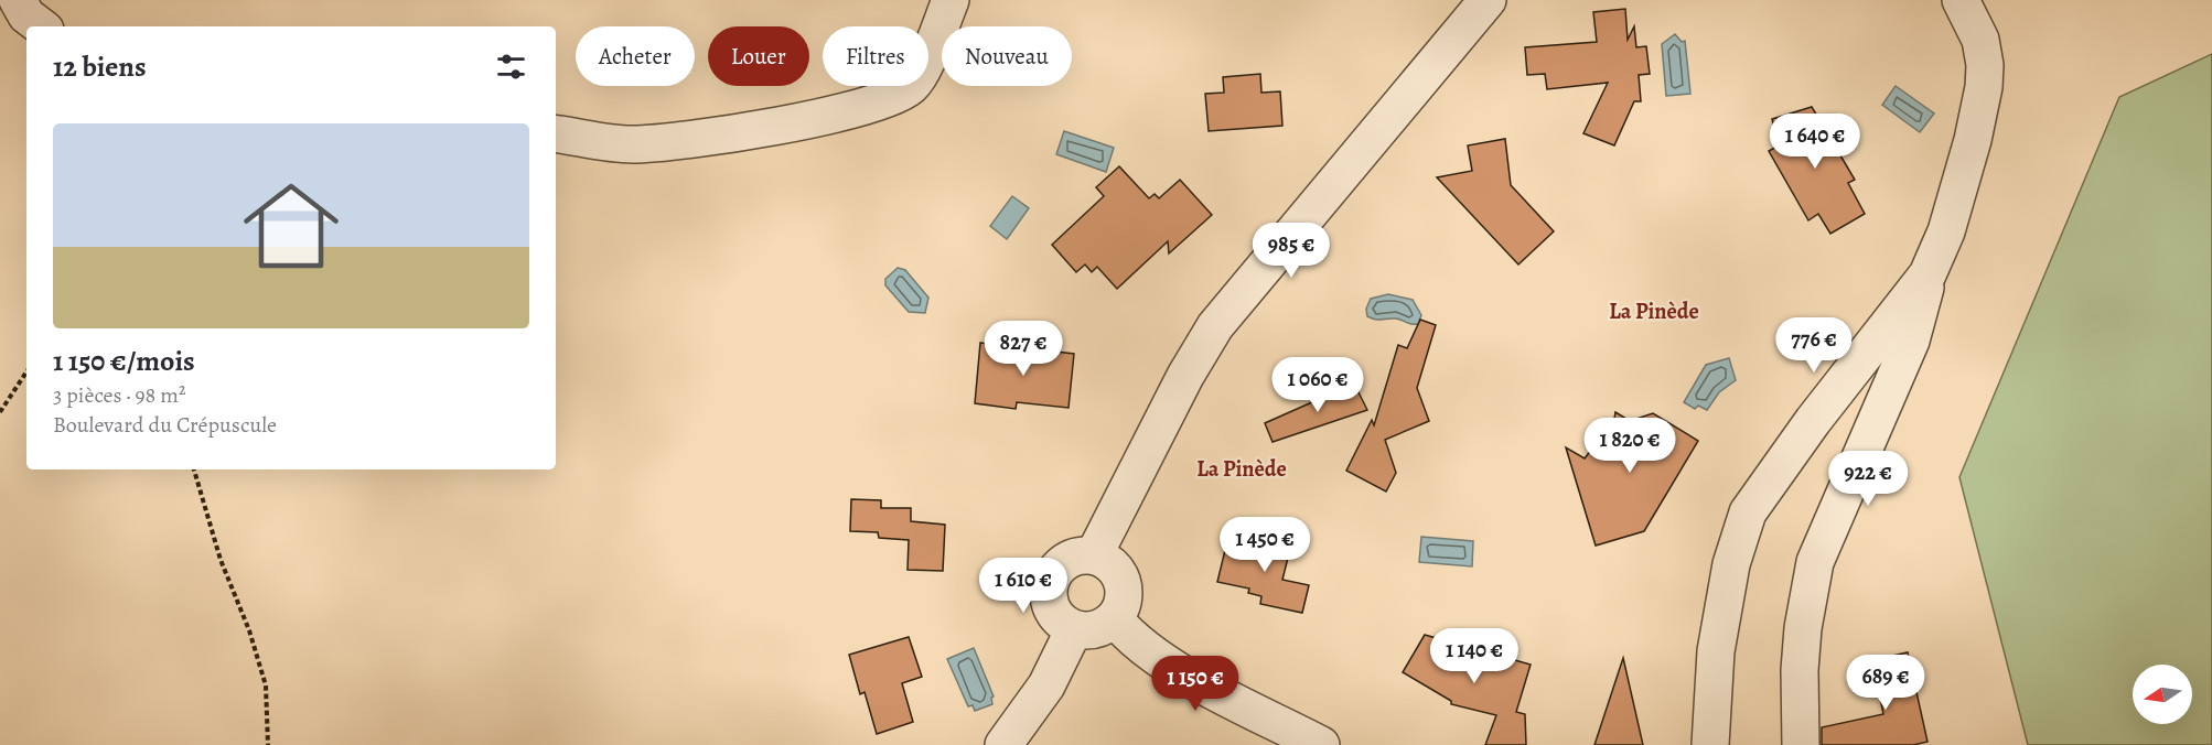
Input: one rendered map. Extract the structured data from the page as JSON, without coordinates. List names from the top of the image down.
{
  "districts": ["La Pinède", "La Pinède"],
  "north": "left",
  "page": {
    "chip": [
      "Acheter",
      "Louer",
      "Filtres",
      "Nouveau"
    ],
    "heading": "12 biens",
    "list": [
      {
        "name": "1 150 €/mois",
        "note": "3 pièces · 98 m² · Boulevard du Crépuscule"
      }
    ],
    "price": [
      "1 640 €",
      "985 €",
      "776 €",
      "827 €",
      "1 060 €",
      "1 820 €",
      "922 €",
      "1 450 €",
      "1 610 €",
      "1 140 €",
      "689 €",
      "1 150 €"
    ]
  }
}
